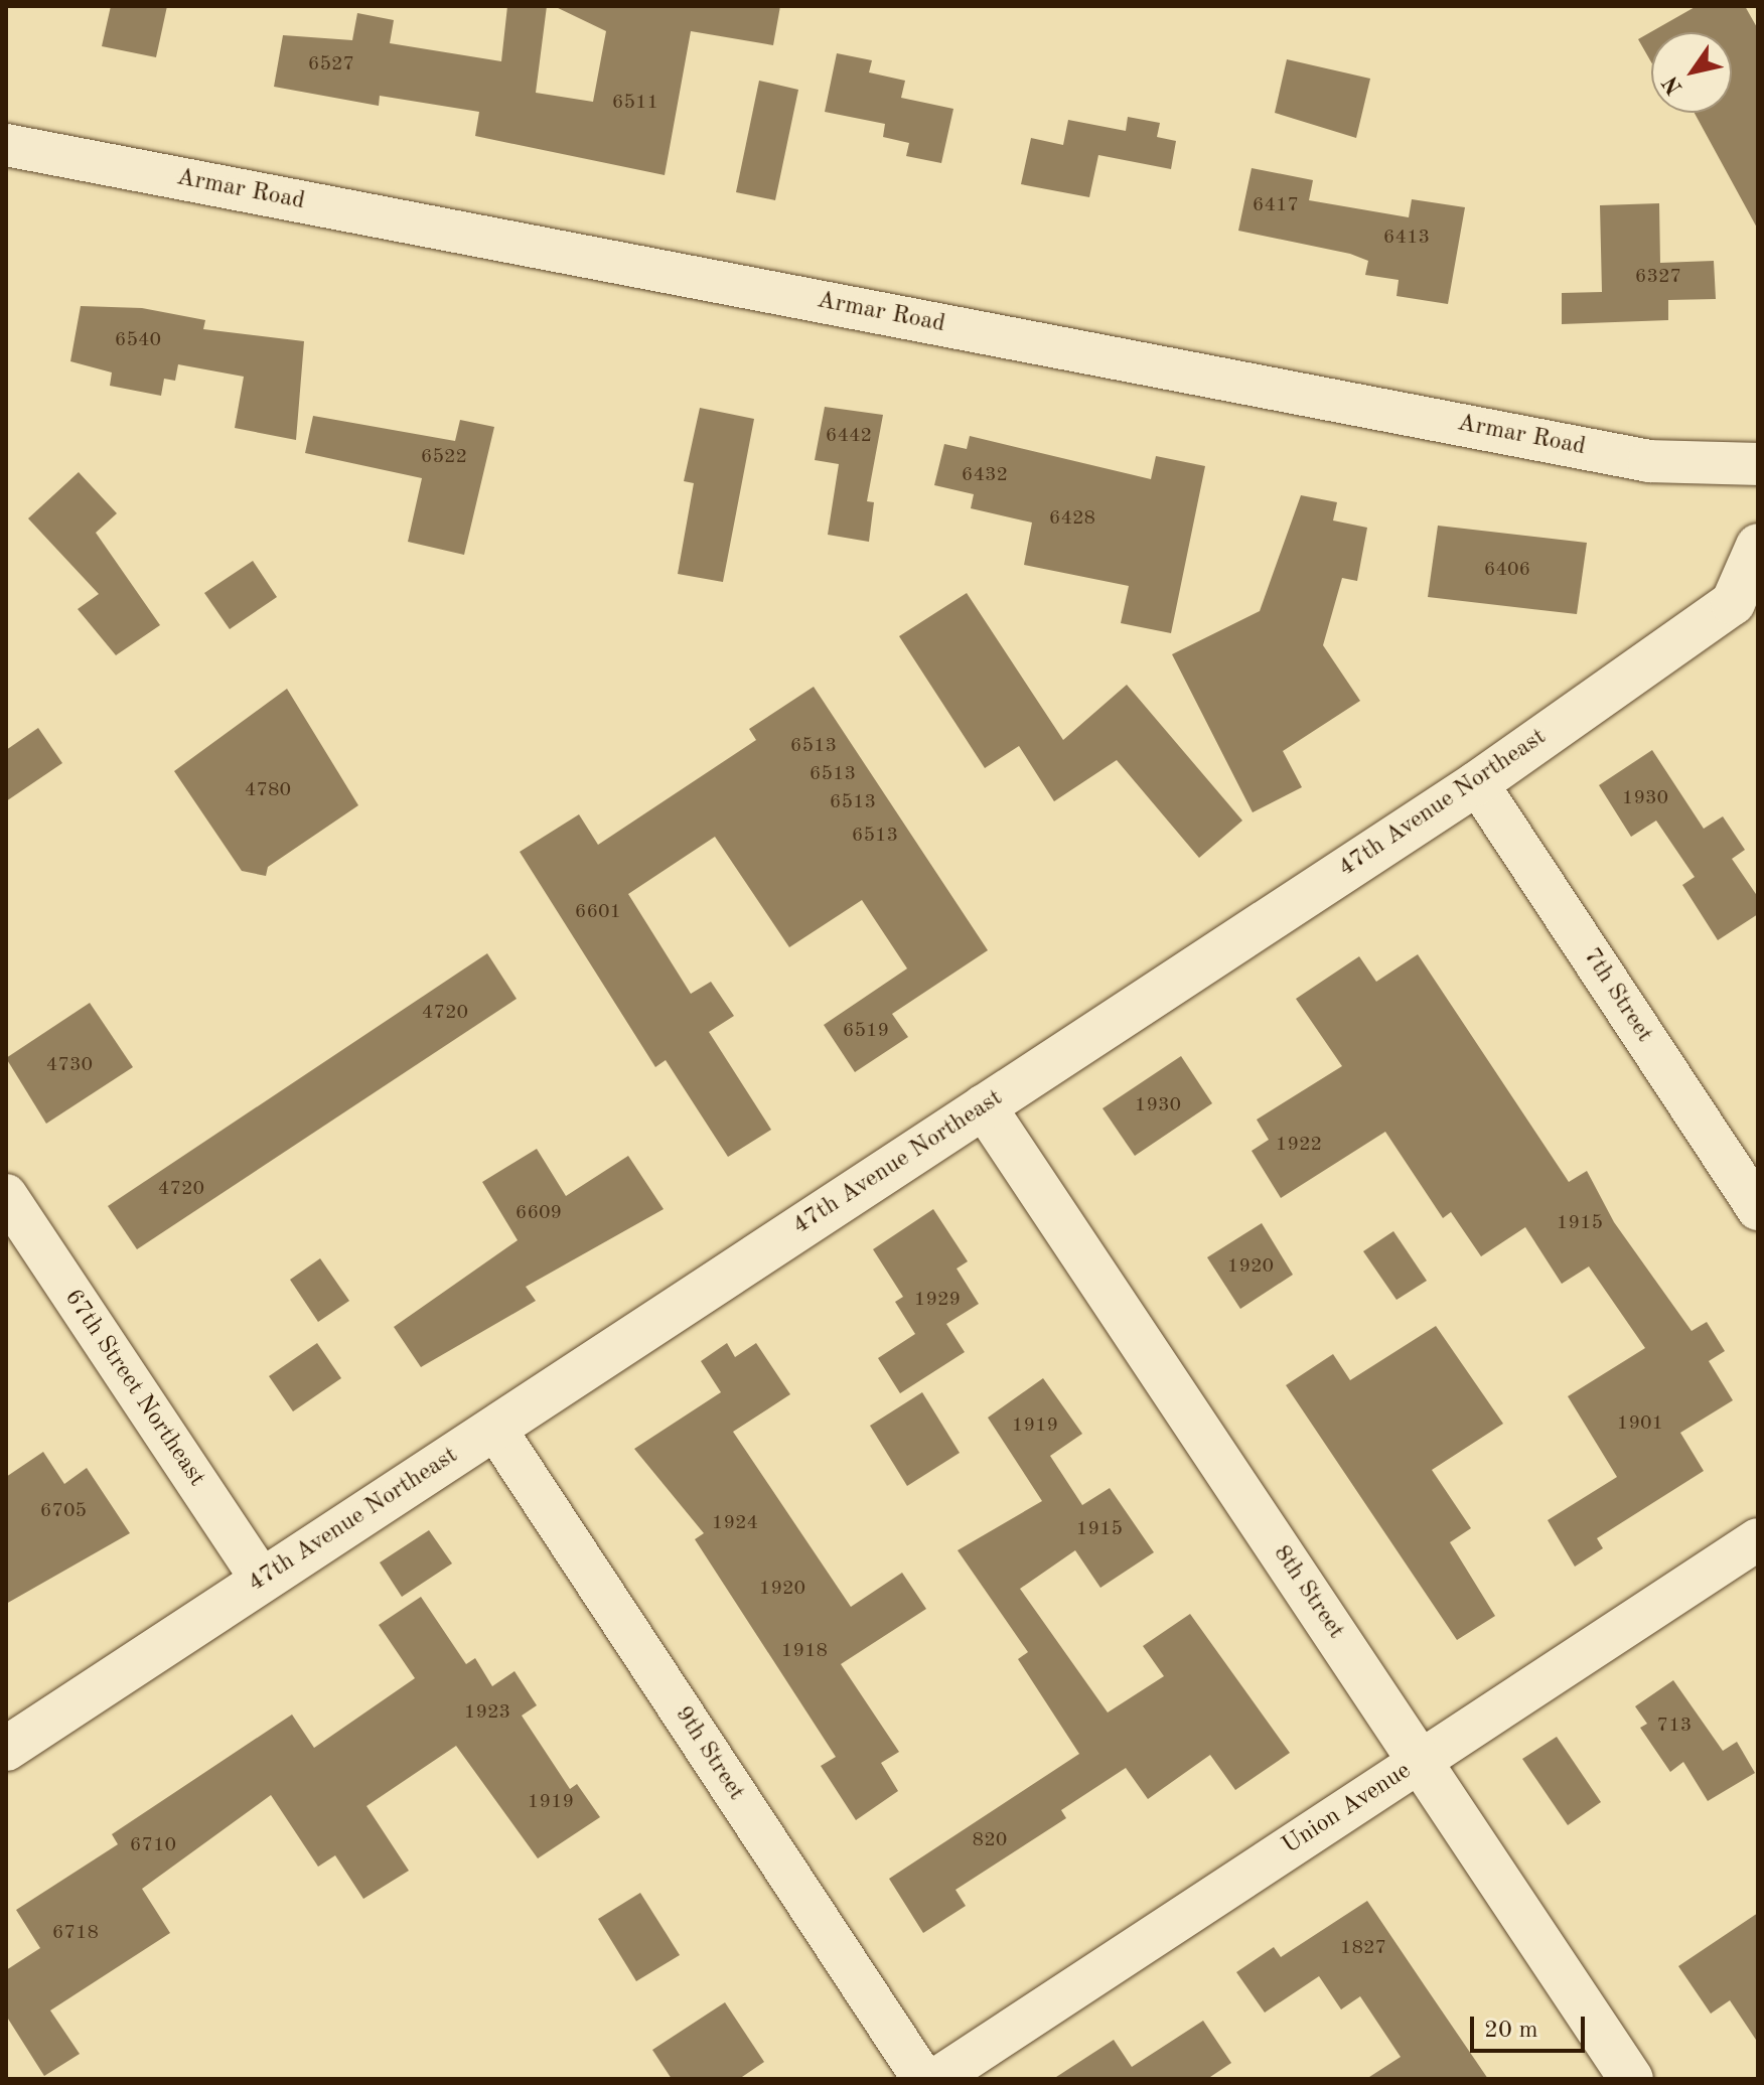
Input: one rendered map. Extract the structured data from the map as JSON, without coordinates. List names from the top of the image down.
{
  "streets": {
    "street": [
      "Armar Road",
      "47th Avenue Northeast",
      "7th Street",
      "67th Street Northeast",
      "8th Street",
      "9th Street",
      "Union Avenue"
    ]
  },
  "crossings": [
    ["47th Avenue Northeast", "7th Street"],
    ["47th Avenue Northeast", "67th Street Northeast"],
    ["47th Avenue Northeast", "8th Street"],
    ["47th Avenue Northeast", "9th Street"],
    ["8th Street", "Union Avenue"]
  ],
  "house_numbers": [
    "6527",
    "6511",
    "6417",
    "6413",
    "6327",
    "6540",
    "6442",
    "6522",
    "6432",
    "6428",
    "6406",
    "6513",
    "6513",
    "4780",
    "1930",
    "6513",
    "6513",
    "6601",
    "4720",
    "6519",
    "4730",
    "1930",
    "1922",
    "4720",
    "6609",
    "1915",
    "1920",
    "1929",
    "1901",
    "1919",
    "6705",
    "1924",
    "1915",
    "1920",
    "1918",
    "1923",
    "713",
    "1919",
    "820",
    "6710",
    "6718",
    "1827"
  ],
  "scale_bar": "20 m",
  "north": "bottom left"
}
